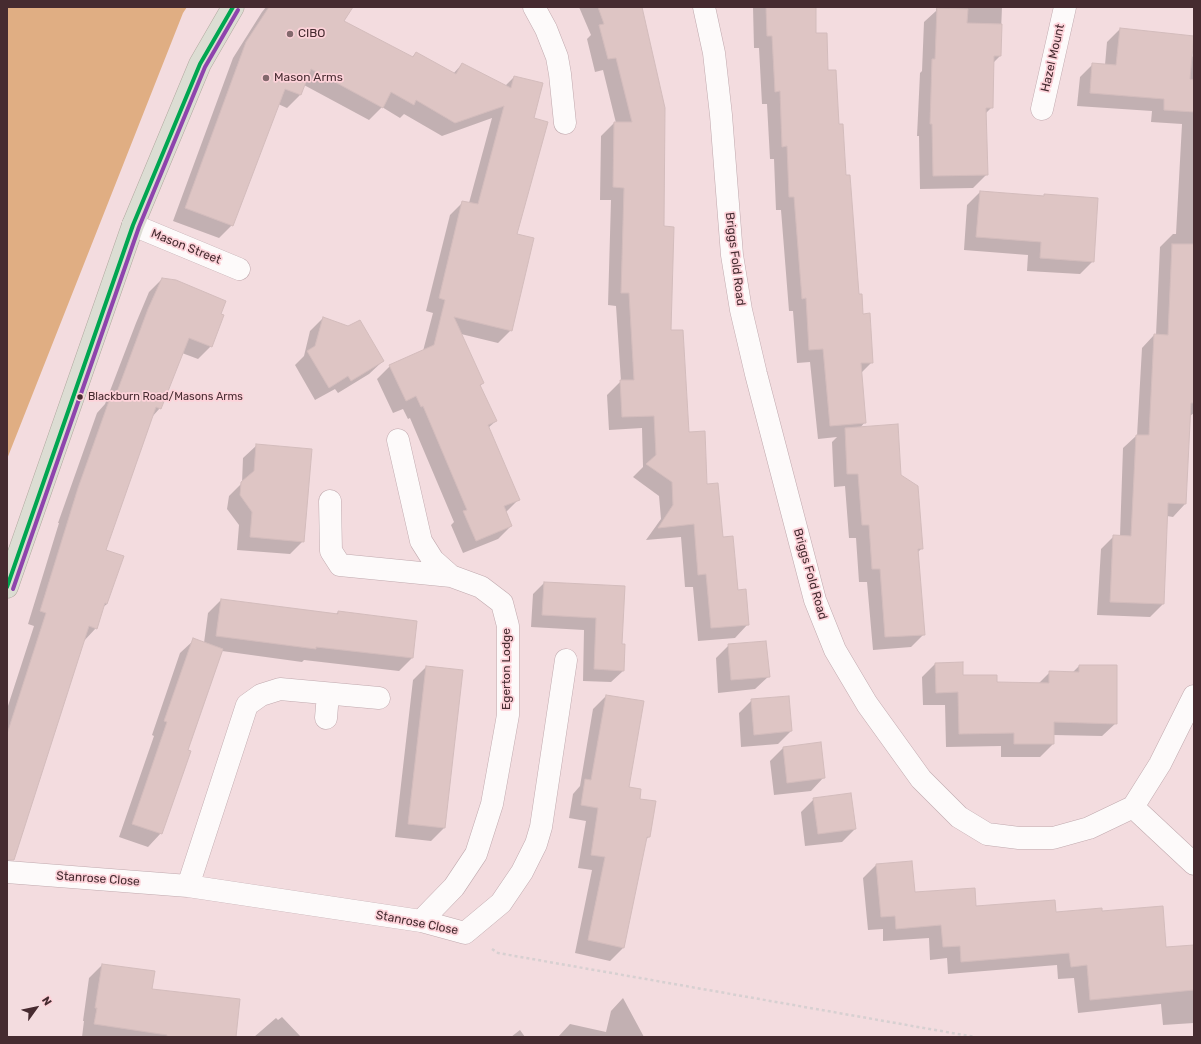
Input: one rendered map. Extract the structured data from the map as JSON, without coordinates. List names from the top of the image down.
{
  "streets": {
    "street": [
      "Hazel Mount",
      "Mason Street",
      "Briggs Fold Road",
      "Egerton Lodge",
      "Stanrose Close"
    ]
  },
  "crossings": [
    ["Egerton Lodge", "Stanrose Close"]
  ],
  "places": ["CIBO", "Mason Arms", "Blackburn Road/Masons Arms"],
  "north": "top right"
}
